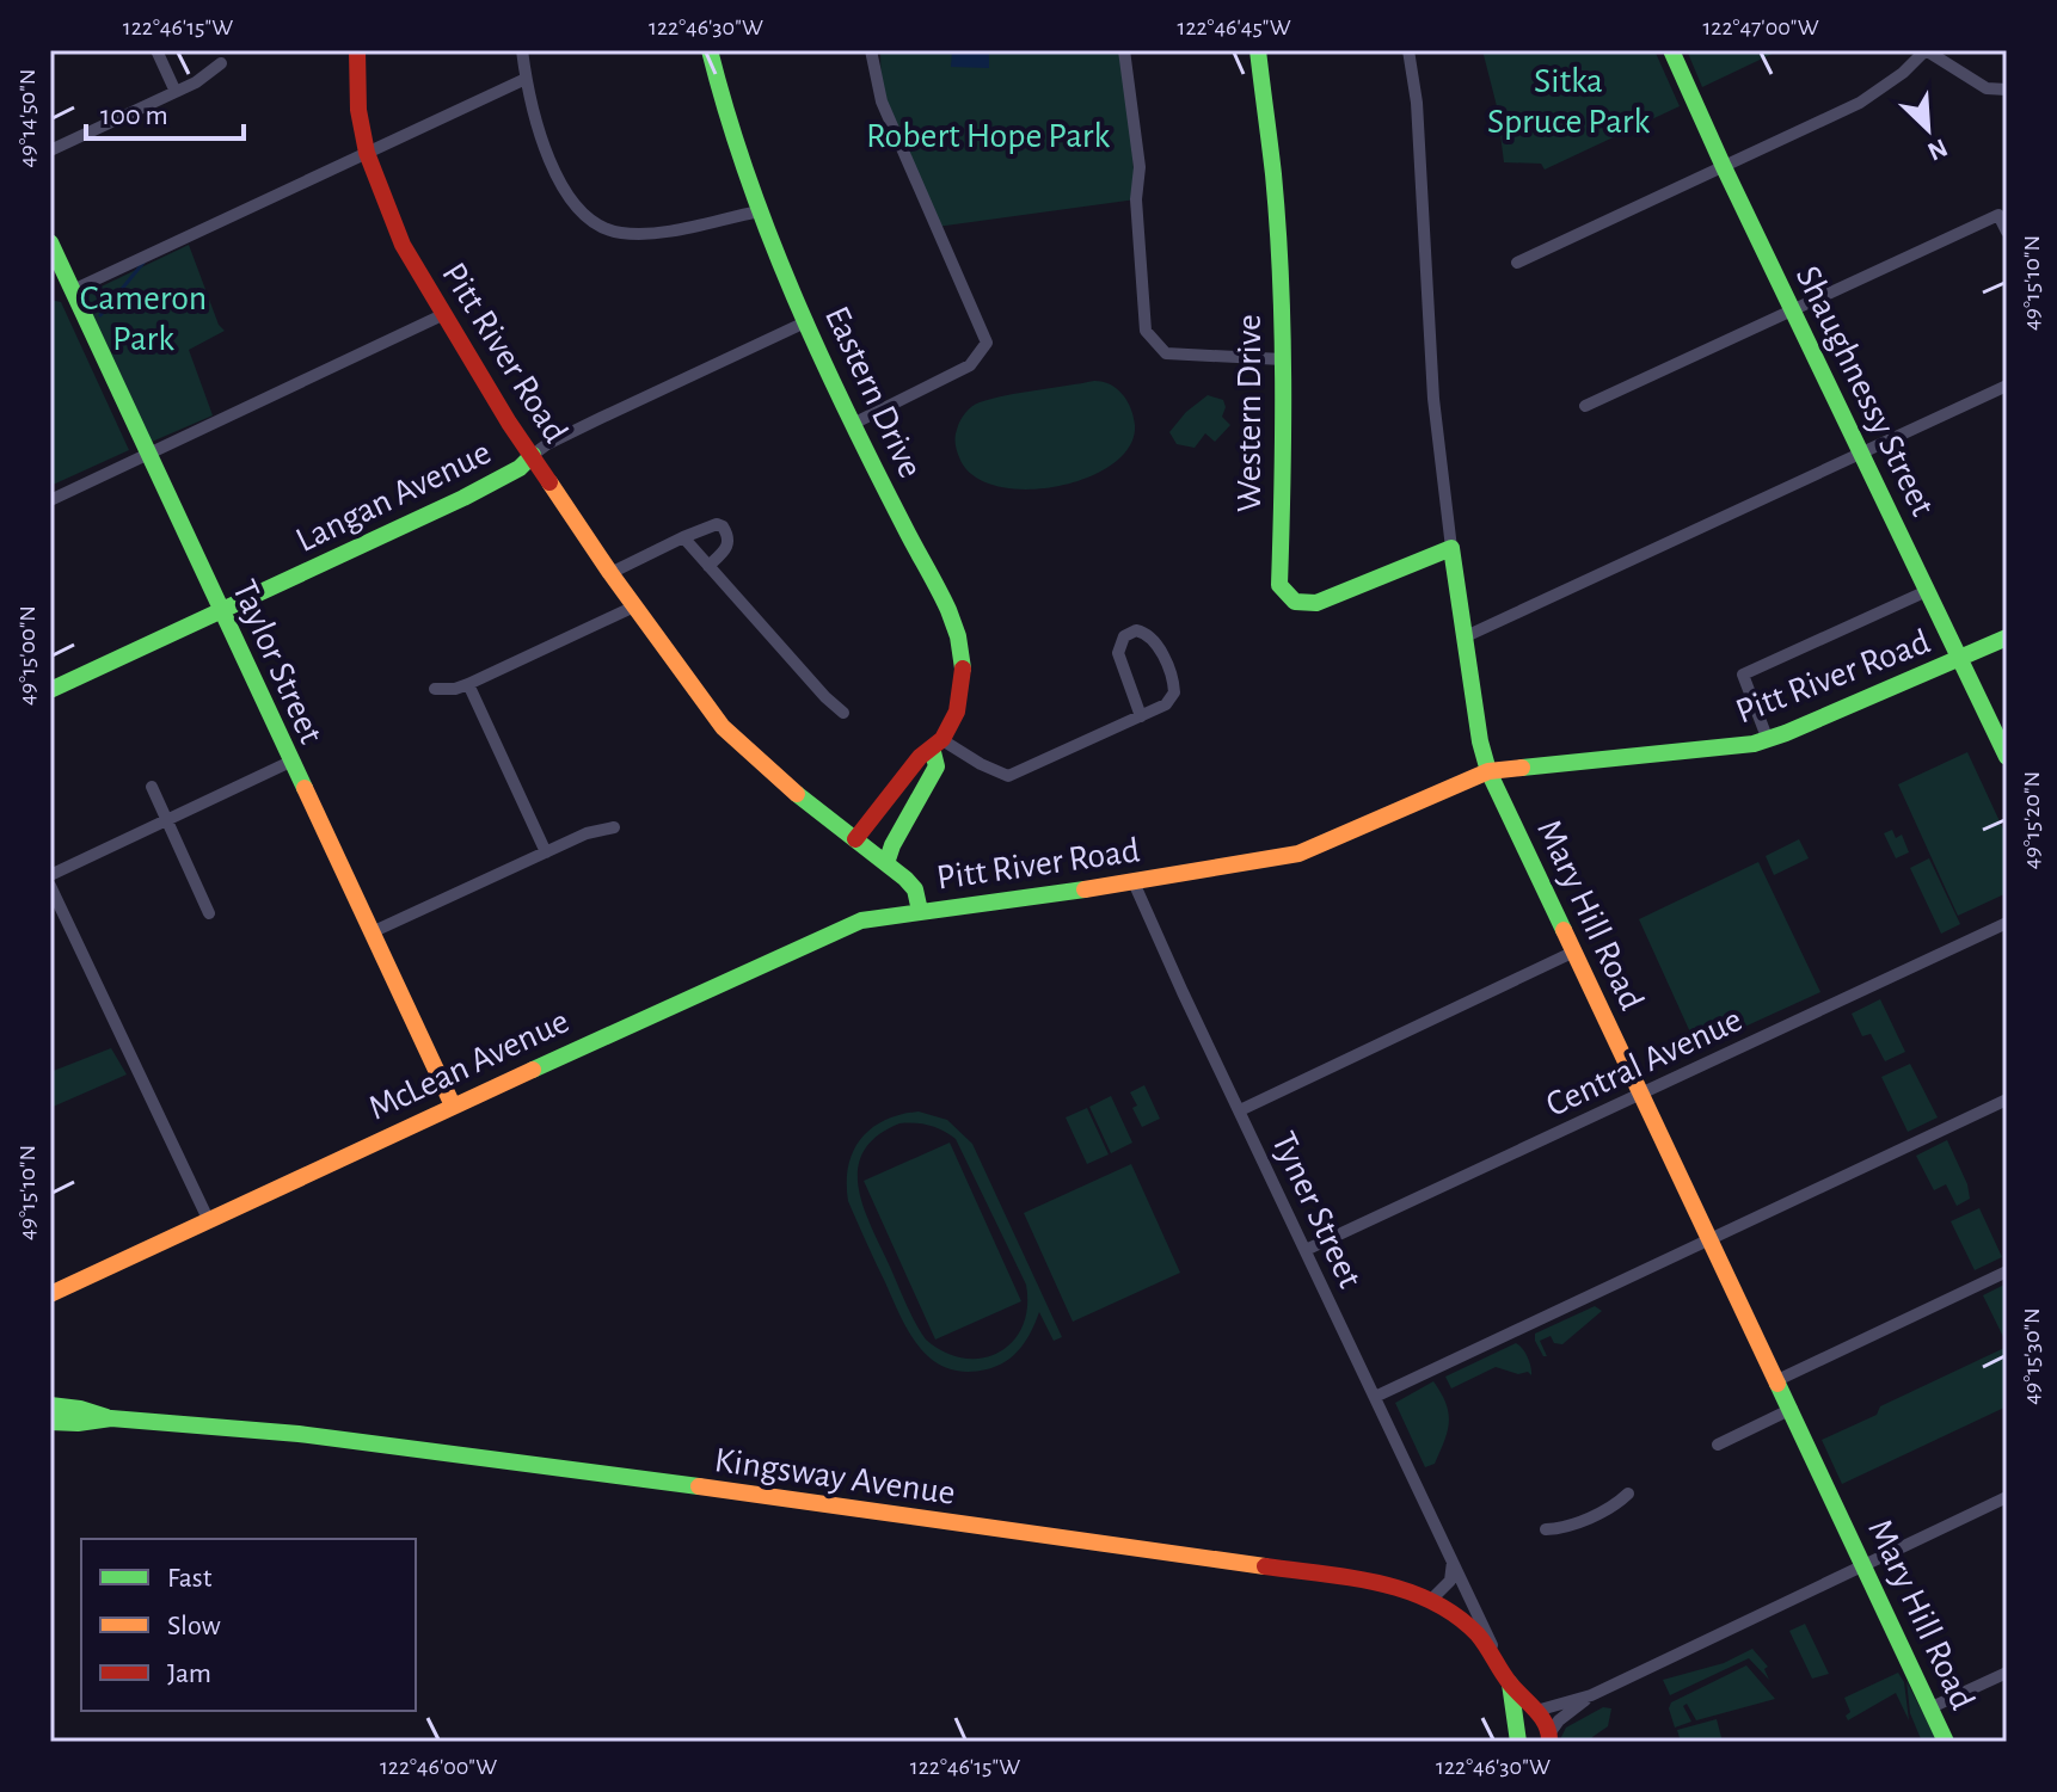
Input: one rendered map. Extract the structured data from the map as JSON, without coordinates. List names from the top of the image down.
{
  "streets": {
    "main road": [
      "Pitt River Road",
      "Shaughnessy Street",
      "Eastern Drive",
      "Western Drive",
      "Langan Avenue",
      "Taylor Street",
      "Mary Hill Road",
      "McLean Avenue",
      "Kingsway Avenue"
    ],
    "street": ["Central Avenue", "Tyner Street"]
  },
  "crossings": [
    ["Pitt River Road", "Shaughnessy Street"],
    ["Pitt River Road", "Eastern Drive"],
    ["Pitt River Road", "Langan Avenue"],
    ["Pitt River Road", "Mary Hill Road"],
    ["Pitt River Road", "McLean Avenue"],
    ["Pitt River Road", "Tyner Street"],
    ["Eastern Drive", "Langan Avenue"],
    ["Western Drive", "Mary Hill Road"],
    ["Langan Avenue", "Taylor Street"],
    ["Taylor Street", "McLean Avenue"],
    ["Mary Hill Road", "Central Avenue"],
    ["Central Avenue", "Tyner Street"],
    ["Tyner Street", "Kingsway Avenue"]
  ],
  "parks": ["Sitka Spruce Park", "Robert Hope Park", "Cameron Park"],
  "legend": ["Fast", "Slow", "Jam"],
  "scale_bar": "100 m",
  "north": "bottom right",
  "coordinates": [
    "122°46'15\"W",
    "122°46'30\"W",
    "122°46'45\"W",
    "122°47'00\"W",
    "49°14'50\"N",
    "49°15'10\"N",
    "49°15'00\"N",
    "49°15'20\"N",
    "49°15'30\"N",
    "122°46'00\"W"
  ]
}
